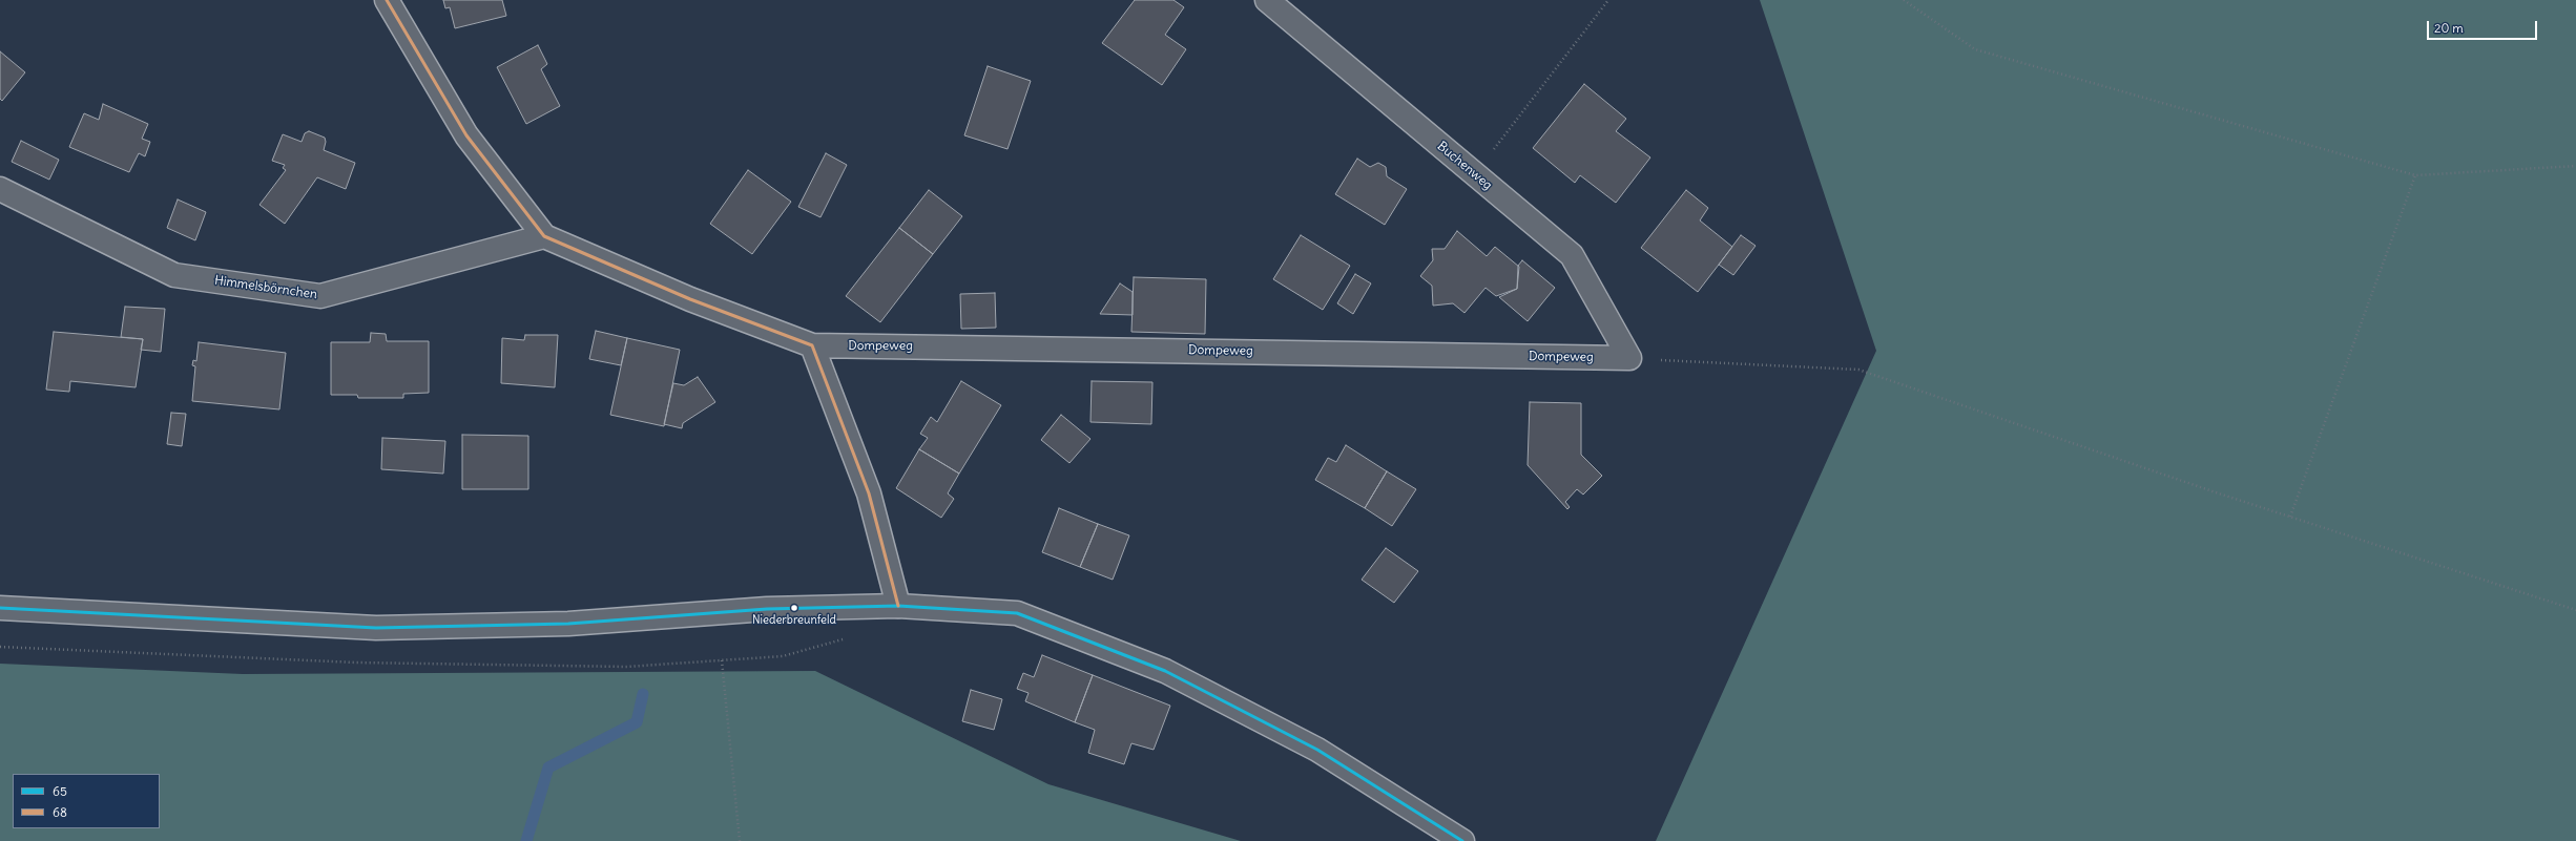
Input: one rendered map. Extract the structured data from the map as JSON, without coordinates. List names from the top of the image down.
{
  "streets": {
    "street": ["Buchenweg", "Himmelsbörnchen", "Dompeweg"]
  },
  "crossings": [
    ["Buchenweg", "Dompeweg"],
    ["Himmelsbörnchen", "Dompeweg"]
  ],
  "places": ["Niederbreunfeld"],
  "lines": ["transit line 68", "transit line 65"],
  "legend": ["65", "68"],
  "scale_bar": "20 m"
}
